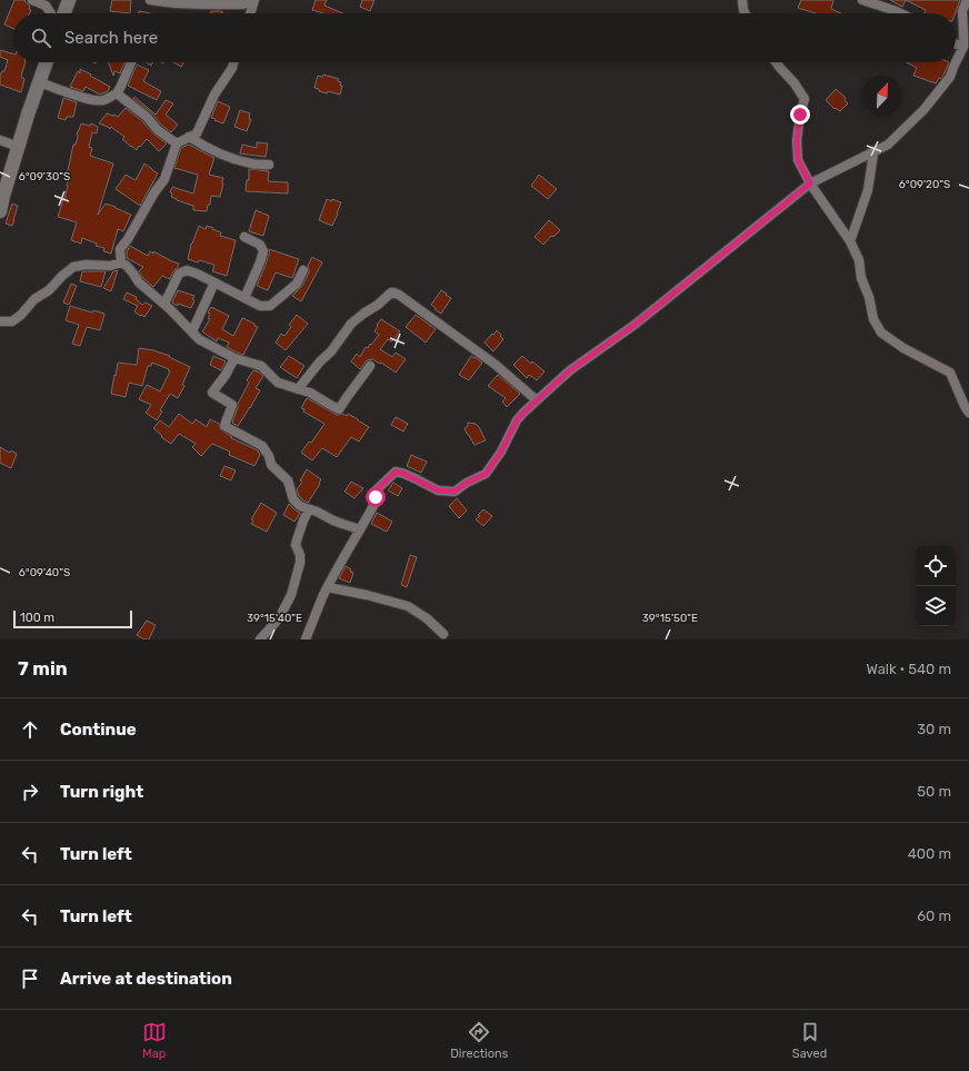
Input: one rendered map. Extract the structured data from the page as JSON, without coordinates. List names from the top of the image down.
{
  "scale_bar": "100 m",
  "north": "top right",
  "page": {
    "search": "Search here",
    "scale": "100 m",
    "heading": ["7 min", "Walk · 540 m"],
    "list": [
      ["Continue", "30 m"],
      ["Turn right", "50 m"],
      ["Turn left", "400 m"],
      ["Turn left", "60 m"],
      "Arrive at destination"
    ],
    "nav": ["Map", "Directions", "Saved"]
  },
  "coordinates": [
    "6°09'30\"S",
    "6°09'20\"S",
    "6°09'40\"S",
    "39°15'40\"E",
    "39°15'50\"E"
  ]
}
